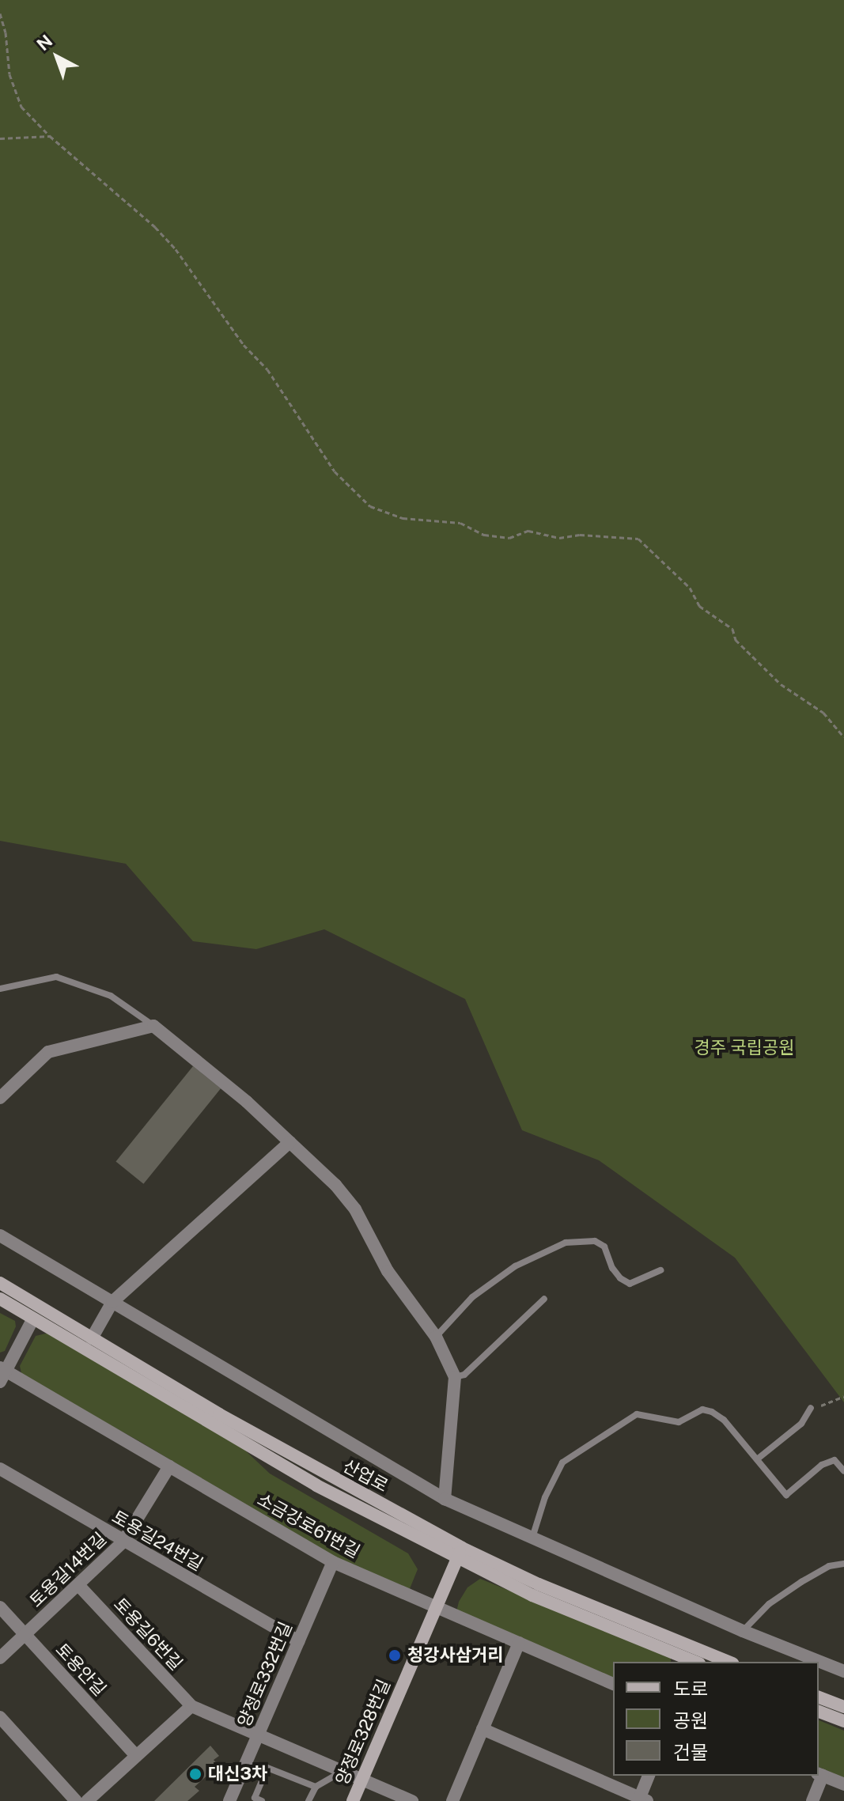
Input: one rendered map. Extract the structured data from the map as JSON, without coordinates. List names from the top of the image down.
{
  "streets": {
    "street": [
      "산업로",
      "소금강로61번길",
      "토용길24번길",
      "토용길14번길",
      "토용길6번길",
      "토용안길",
      "양정로332번길",
      "양정로328번길"
    ]
  },
  "crossings": [
    ["산업로", "양정로328번길"],
    ["소금강로61번길", "토용길14번길"],
    ["소금강로61번길", "양정로332번길"],
    ["소금강로61번길", "양정로328번길"],
    ["토용길24번길", "토용길14번길"],
    ["토용길24번길", "양정로332번길"],
    ["토용길14번길", "토용길6번길"],
    ["토용길14번길", "토용안길"],
    ["토용길6번길", "양정로332번길"],
    ["토용길6번길", "양정로328번길"]
  ],
  "parks": ["경주 국립공원"],
  "places": ["청강사삼거리", "대신3차"],
  "legend": ["도로", "공원", "건물"],
  "north": "top left"
}
